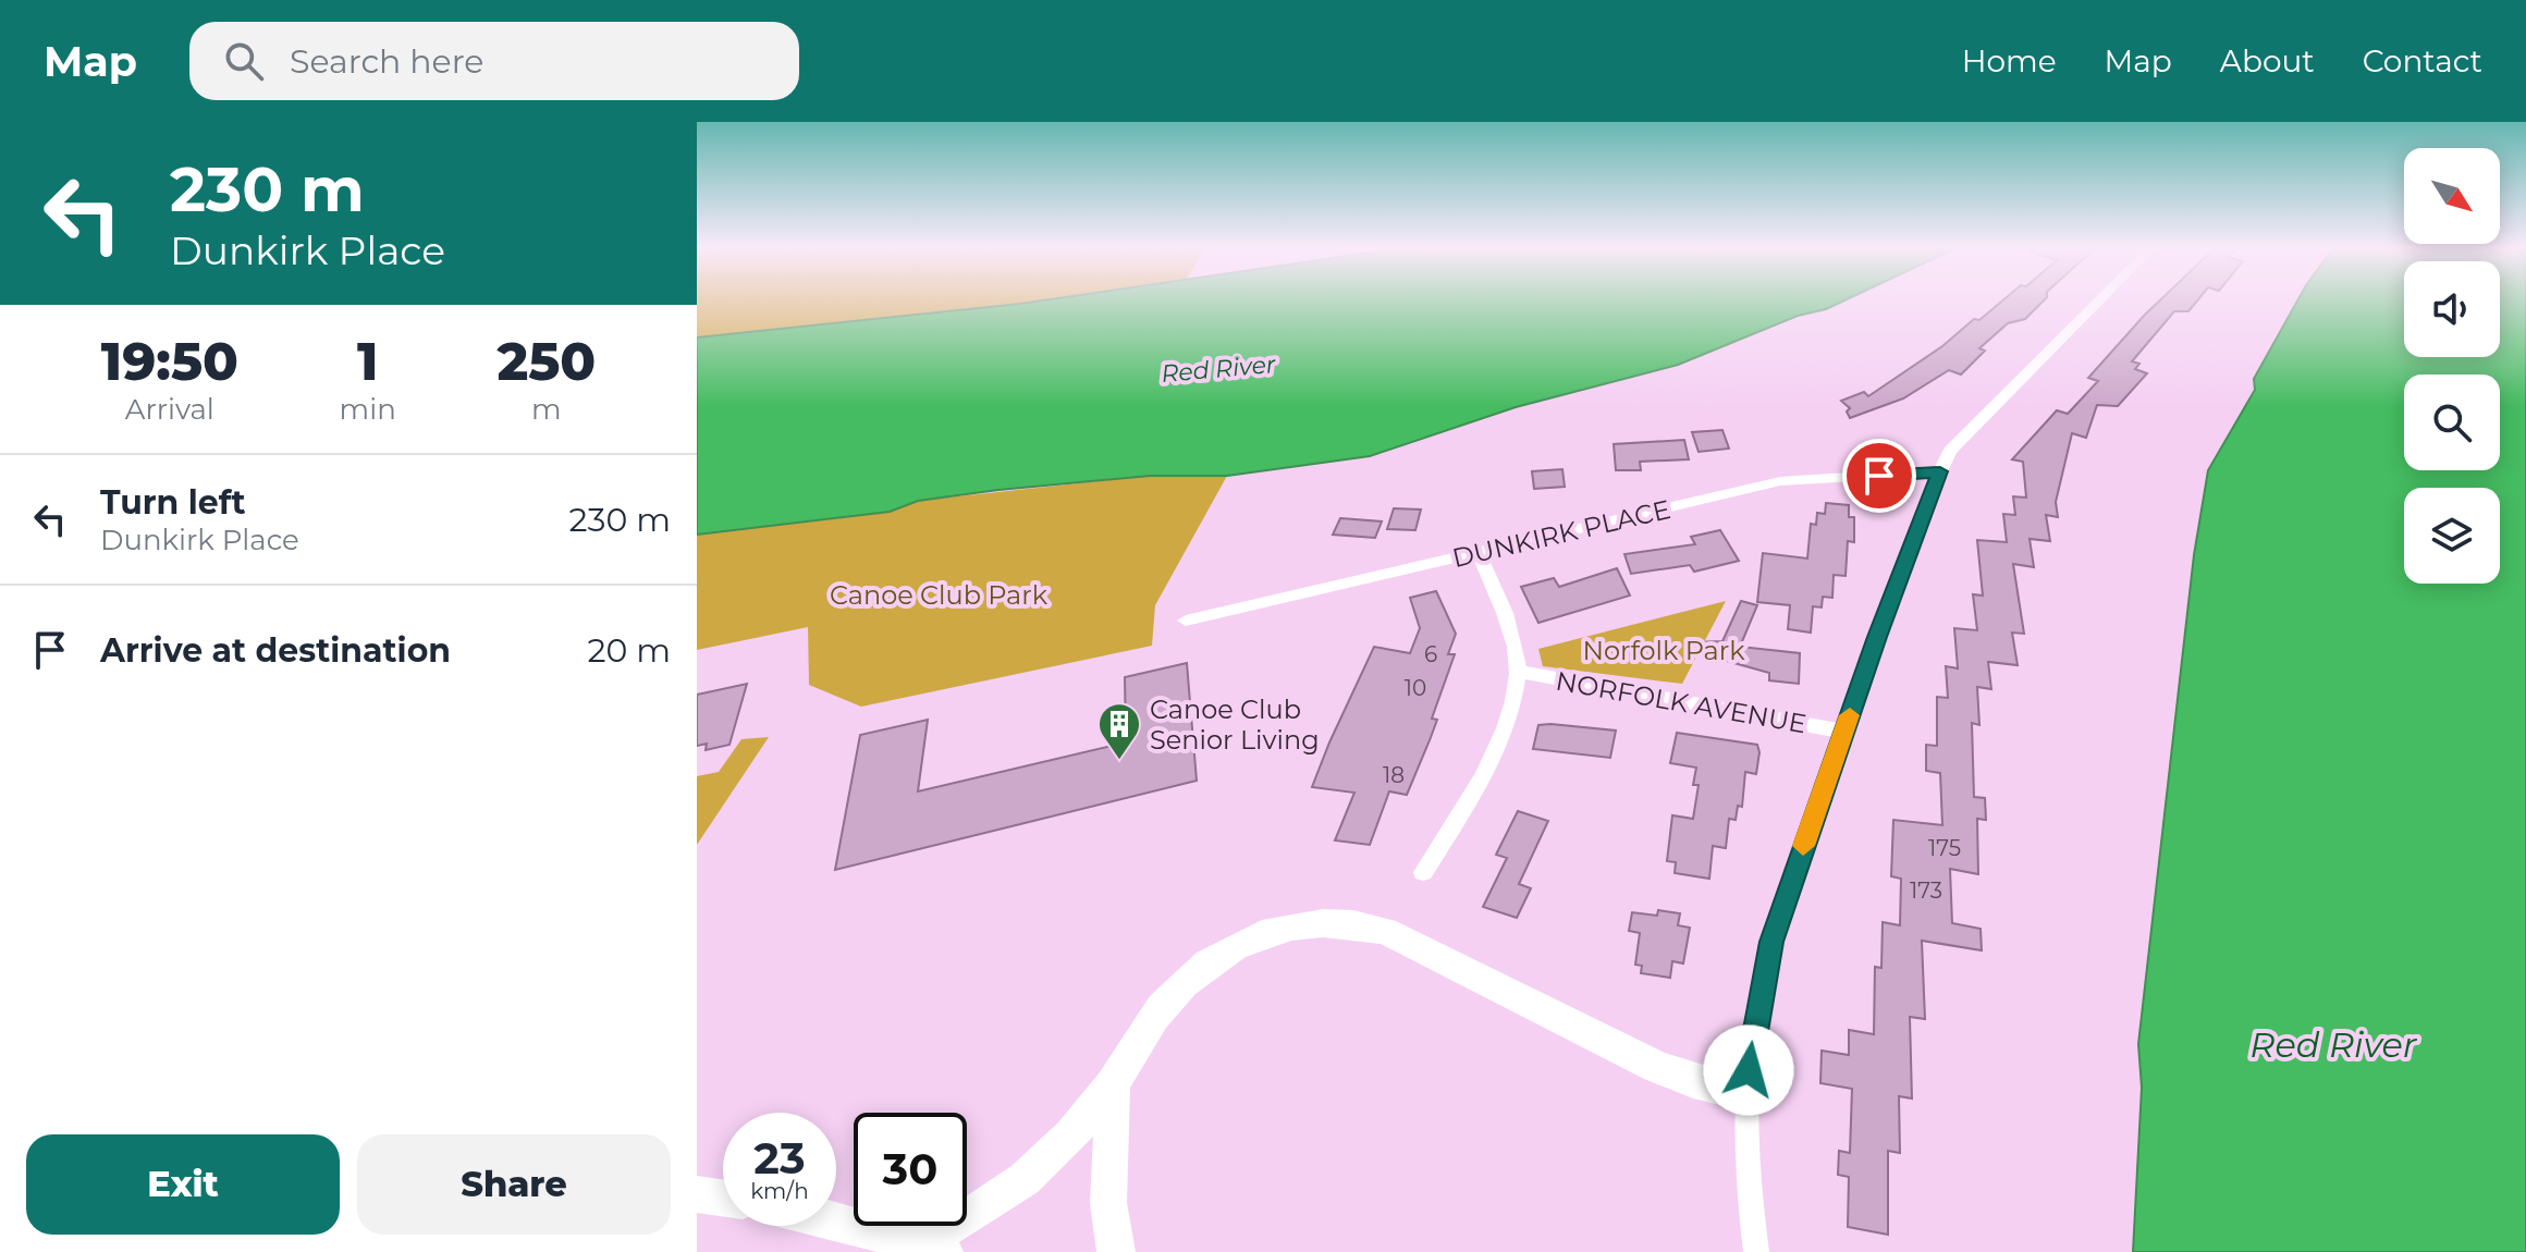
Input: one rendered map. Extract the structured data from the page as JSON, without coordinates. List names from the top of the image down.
{
  "streets": {
    "street": ["DUNKIRK PLACE", "NORFOLK AVENUE"]
  },
  "water": ["Red River"],
  "parks": ["Canoe Club Park", "Norfolk Park"],
  "places": {
    "building": ["Canoe Club Senior Living"]
  },
  "house_numbers": [
    "6",
    "10",
    "18",
    "175",
    "173"
  ],
  "north": "bottom right",
  "page": {
    "header": "Map",
    "search": "Search here",
    "nav": [
      "Home",
      "Map",
      "About",
      "Contact"
    ],
    "turn": ["230 m", "Dunkirk Place"],
    "eta": [
      "19:50",
      "Arrival",
      "1",
      "min",
      "250",
      "m"
    ],
    "list": [
      {
        "name": "Turn left",
        "note": "Dunkirk Place",
        "value": "230 m"
      },
      {
        "name": "Arrive at destination",
        "value": "20 m"
      }
    ],
    "speed": "23 km/h",
    "limit": "30",
    "buttons": ["Exit", "Share"]
  }
}
